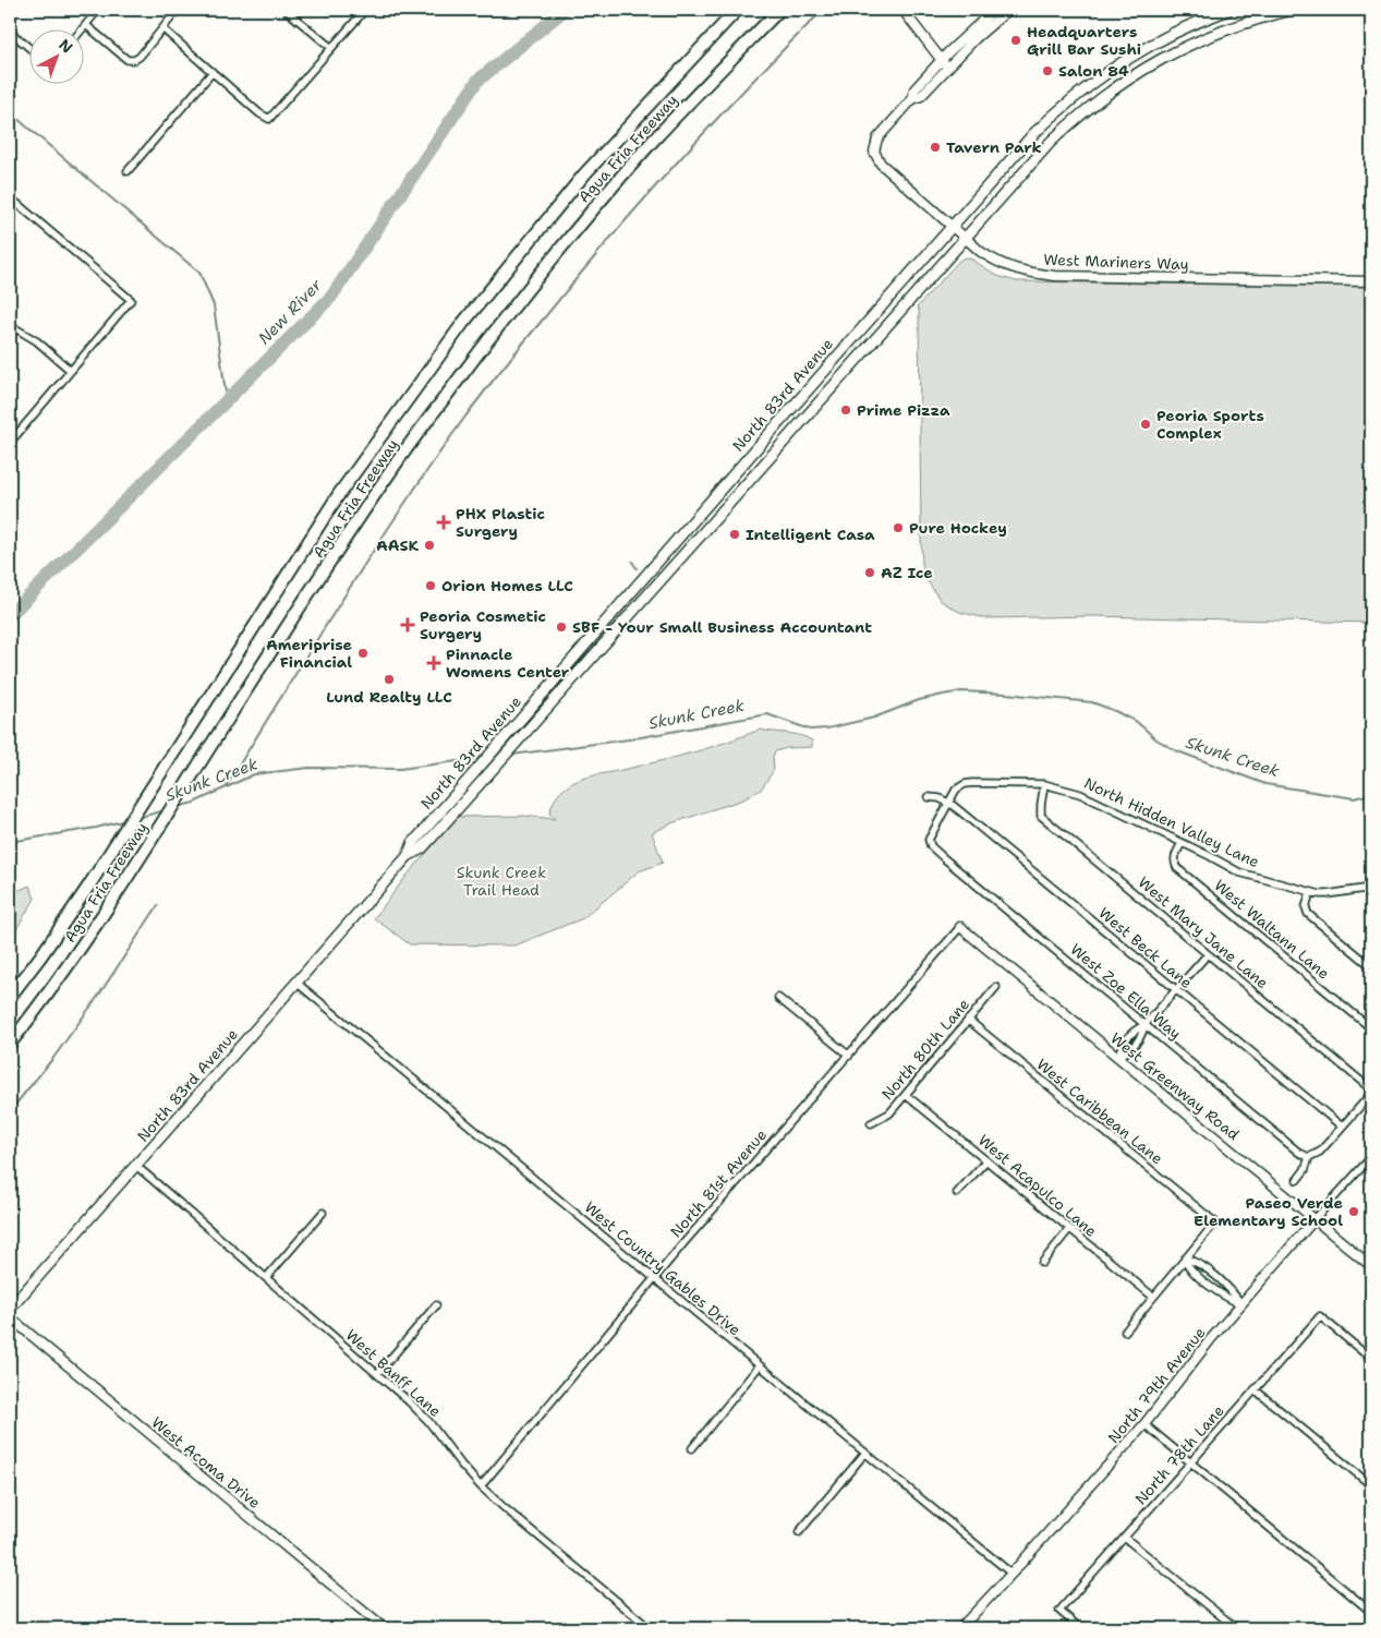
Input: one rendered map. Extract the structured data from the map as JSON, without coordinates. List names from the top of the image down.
{
  "streets": {
    "highway": ["Agua Fria Freeway"],
    "main road": ["North 83rd Avenue"],
    "street": [
      "West Mariners Way",
      "North Hidden Valley Lane",
      "West Waltann Lane",
      "West Mary Jane Lane",
      "West Beck Lane",
      "West Zoe Ella Way",
      "North 80th Lane",
      "West Greenway Road",
      "West Caribbean Lane",
      "North 81st Avenue",
      "West Acapulco Lane",
      "West Country Gables Drive",
      "West Banff Lane",
      "North 79th Avenue",
      "North 78th Lane",
      "West Acoma Drive"
    ]
  },
  "crossings": [
    ["West Mariners Way", "North 83rd Avenue"],
    ["North 83rd Avenue", "West Country Gables Drive"],
    ["North 83rd Avenue", "West Banff Lane"],
    ["North Hidden Valley Lane", "West Waltann Lane"],
    ["North Hidden Valley Lane", "West Mary Jane Lane"],
    ["North Hidden Valley Lane", "West Beck Lane"],
    ["North Hidden Valley Lane", "West Zoe Ella Way"],
    ["North 80th Lane", "West Caribbean Lane"],
    ["North 80th Lane", "West Acapulco Lane"],
    ["West Greenway Road", "North 81st Avenue"],
    ["West Greenway Road", "North 79th Avenue"],
    ["North 81st Avenue", "West Country Gables Drive"],
    ["North 81st Avenue", "West Banff Lane"],
    ["West Country Gables Drive", "North 79th Avenue"]
  ],
  "water": ["New River", "Skunk Creek"],
  "parks": ["Skunk Creek Trail Head"],
  "places": {
    "other": [
      "Headquarters Grill Bar Sushi",
      "Salon 84",
      "Tavern Park",
      "Prime Pizza",
      "Peoria Sports Complex",
      "Pure Hockey",
      "Intelligent Casa",
      "AASK",
      "AZ Ice",
      "Orion Homes LLC",
      "SBF - Your Small Business Accountant",
      "Ameriprise Financial",
      "Lund Realty LLC",
      "Paseo Verde Elementary School"
    ],
    "health": ["PHX Plastic Surgery", "Peoria Cosmetic Surgery", "Pinnacle Womens Center"]
  },
  "north": "top right"
}
